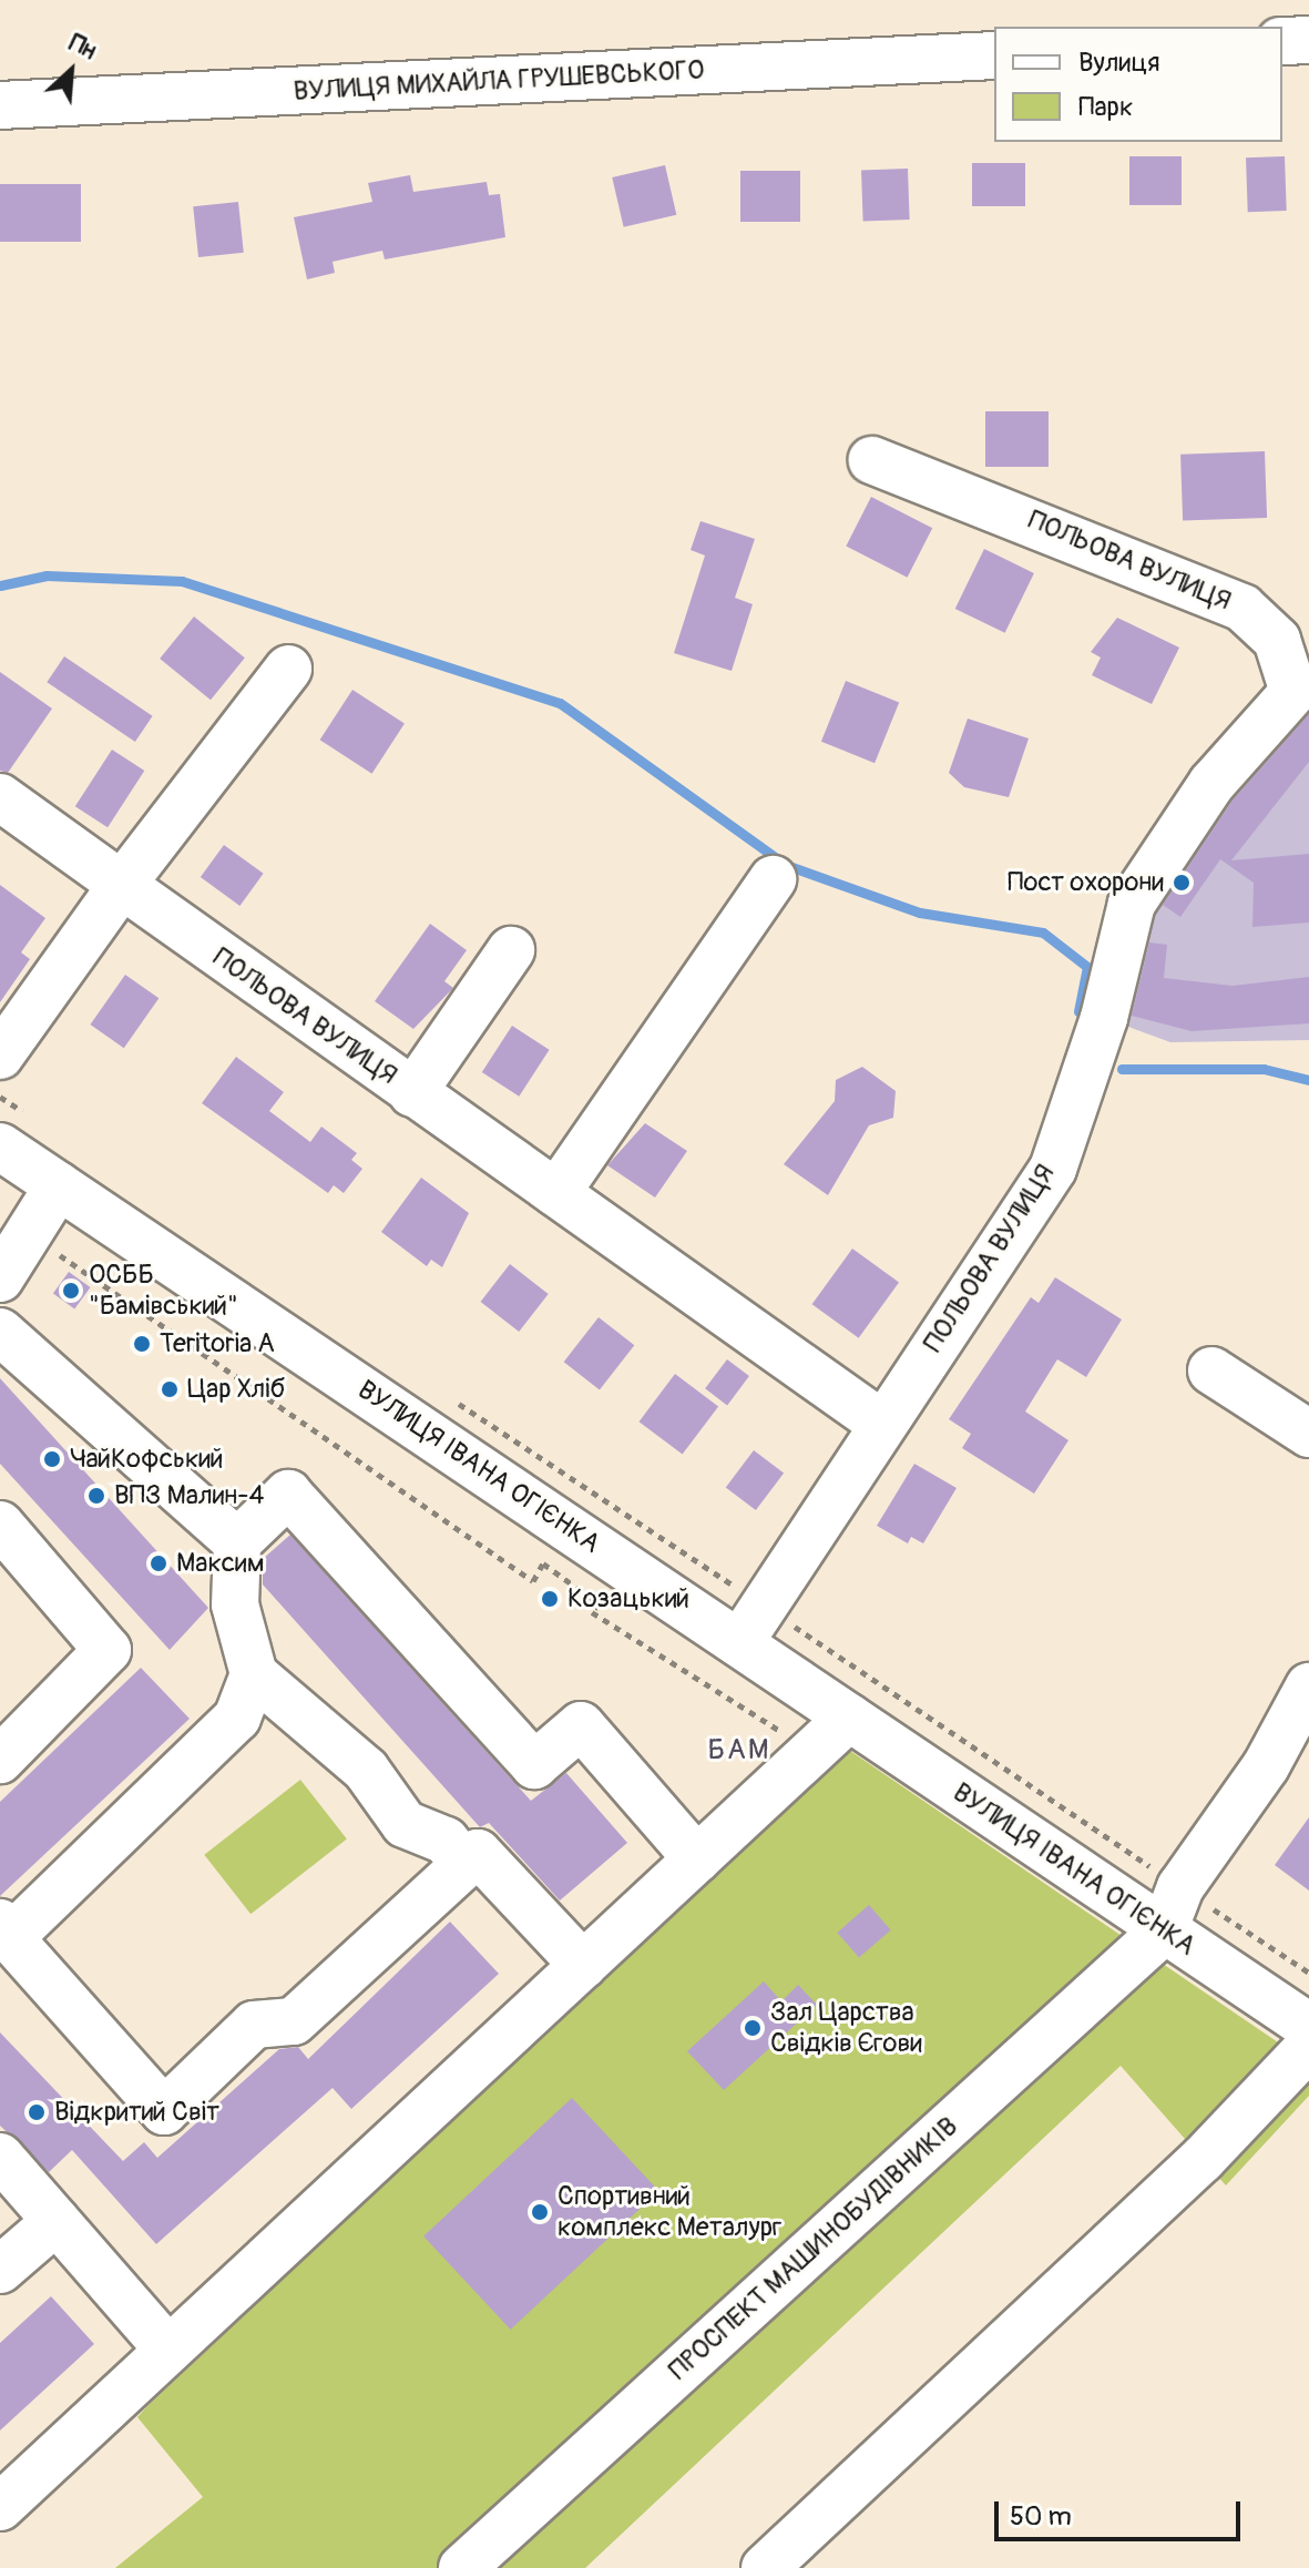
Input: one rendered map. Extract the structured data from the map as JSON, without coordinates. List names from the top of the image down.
{
  "streets": {
    "street": [
      "ВУЛИЦЯ МИХАЙЛА ГРУШЕВСЬКОГО",
      "ПОЛЬОВА ВУЛИЦЯ",
      "ВУЛИЦЯ ІВАНА ОГІЄНКА",
      "ПРОСПЕКТ МАШИНОБУДІВНИКІВ"
    ]
  },
  "crossings": [
    ["ПОЛЬОВА ВУЛИЦЯ", "ВУЛИЦЯ ІВАНА ОГІЄНКА"],
    ["ВУЛИЦЯ ІВАНА ОГІЄНКА", "ПРОСПЕКТ МАШИНОБУДІВНИКІВ"]
  ],
  "districts": ["БАМ"],
  "places": [
    "Пост охорони",
    "ОСББ \"Бамівський\"",
    "Teritoria A",
    "Цар Хліб",
    "ЧайКофський",
    "ВПЗ Малин-4",
    "Максим",
    "Козацький",
    "Зал Царства Свідків Єгови",
    "Відкритий Світ",
    "Спортивний комплекс Металург"
  ],
  "legend": ["Вулиця", "Парк"],
  "scale_bar": "50 m",
  "north": "top right"
}
